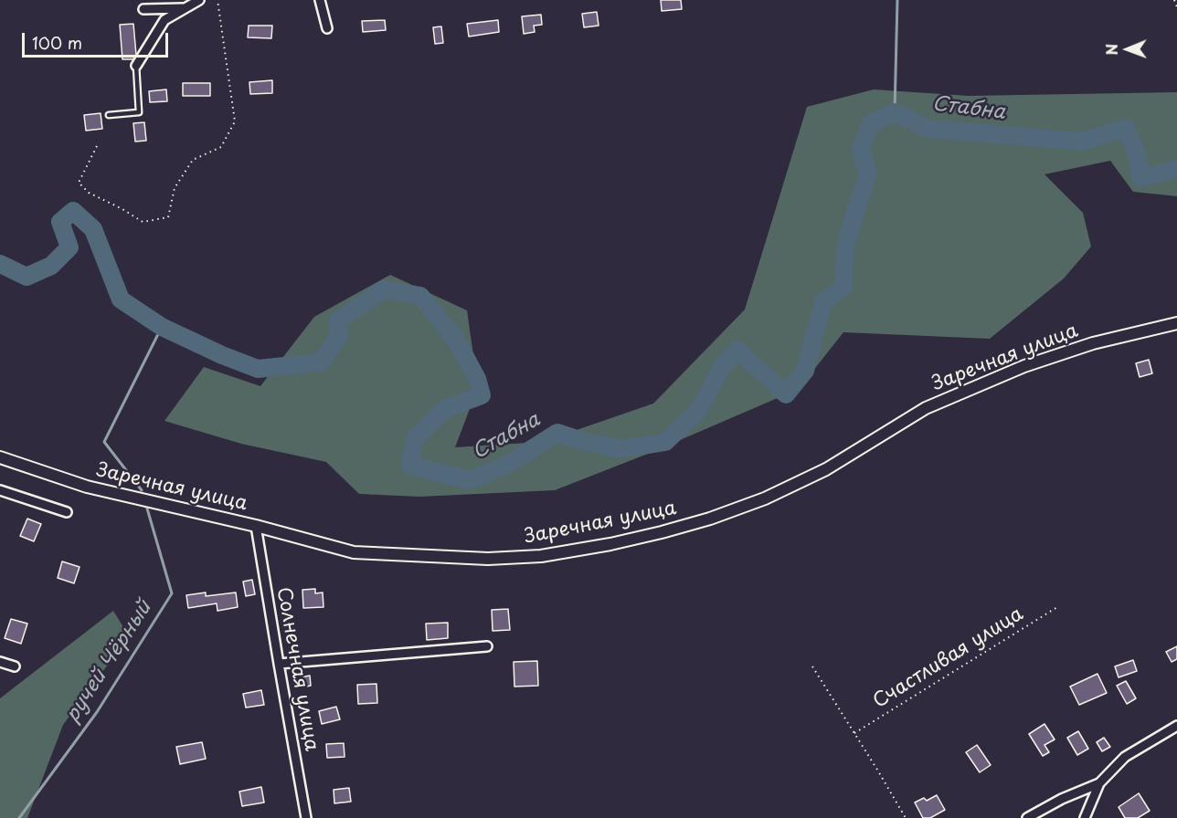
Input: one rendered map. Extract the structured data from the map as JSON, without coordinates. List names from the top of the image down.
{
  "streets": {
    "street": ["Заречная улица", "Солнечная улица"],
    "path": ["Счастливая улица"]
  },
  "crossings": [
    ["Заречная улица", "Солнечная улица"]
  ],
  "water": ["Стабна", "ручей Чёрный"],
  "scale_bar": "100 m",
  "north": "left"
}
